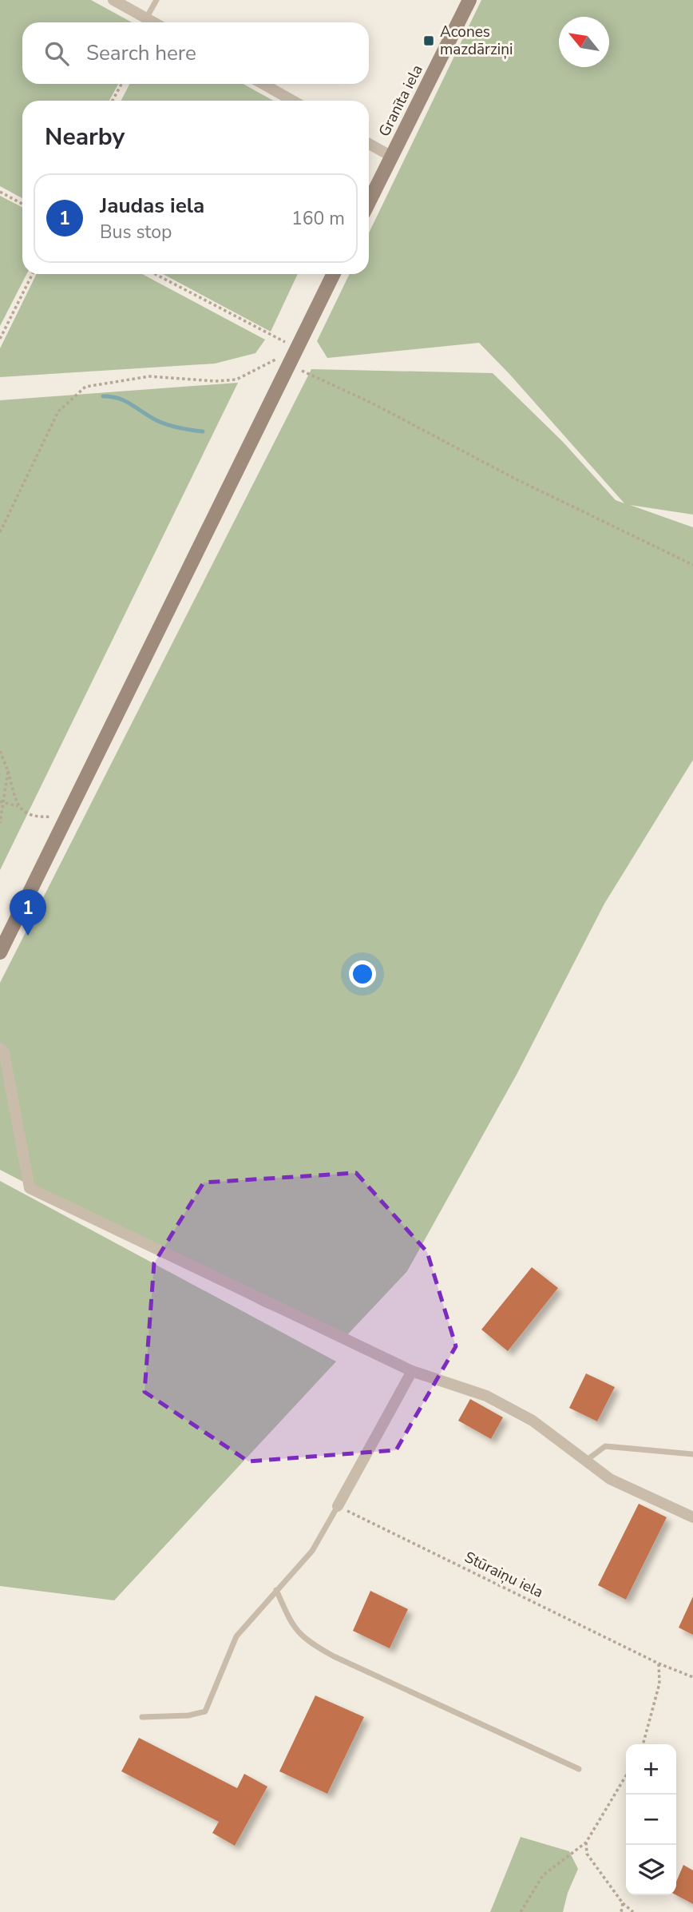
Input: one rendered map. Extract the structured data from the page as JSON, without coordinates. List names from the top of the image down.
{
  "streets": {
    "main road": ["Granīta iela"],
    "path": ["Stūraiņu iela"]
  },
  "places": {
    "transit": ["Acones mazdārziņi"]
  },
  "north": "top left",
  "page": {
    "search": "Search here",
    "heading": "Nearby",
    "list": [
      {
        "mark": "1",
        "name": "Jaudas iela",
        "note": "Bus stop",
        "value": "160 m"
      }
    ],
    "pins": "1",
    "map_buttons": ["+", "−"]
  }
}
